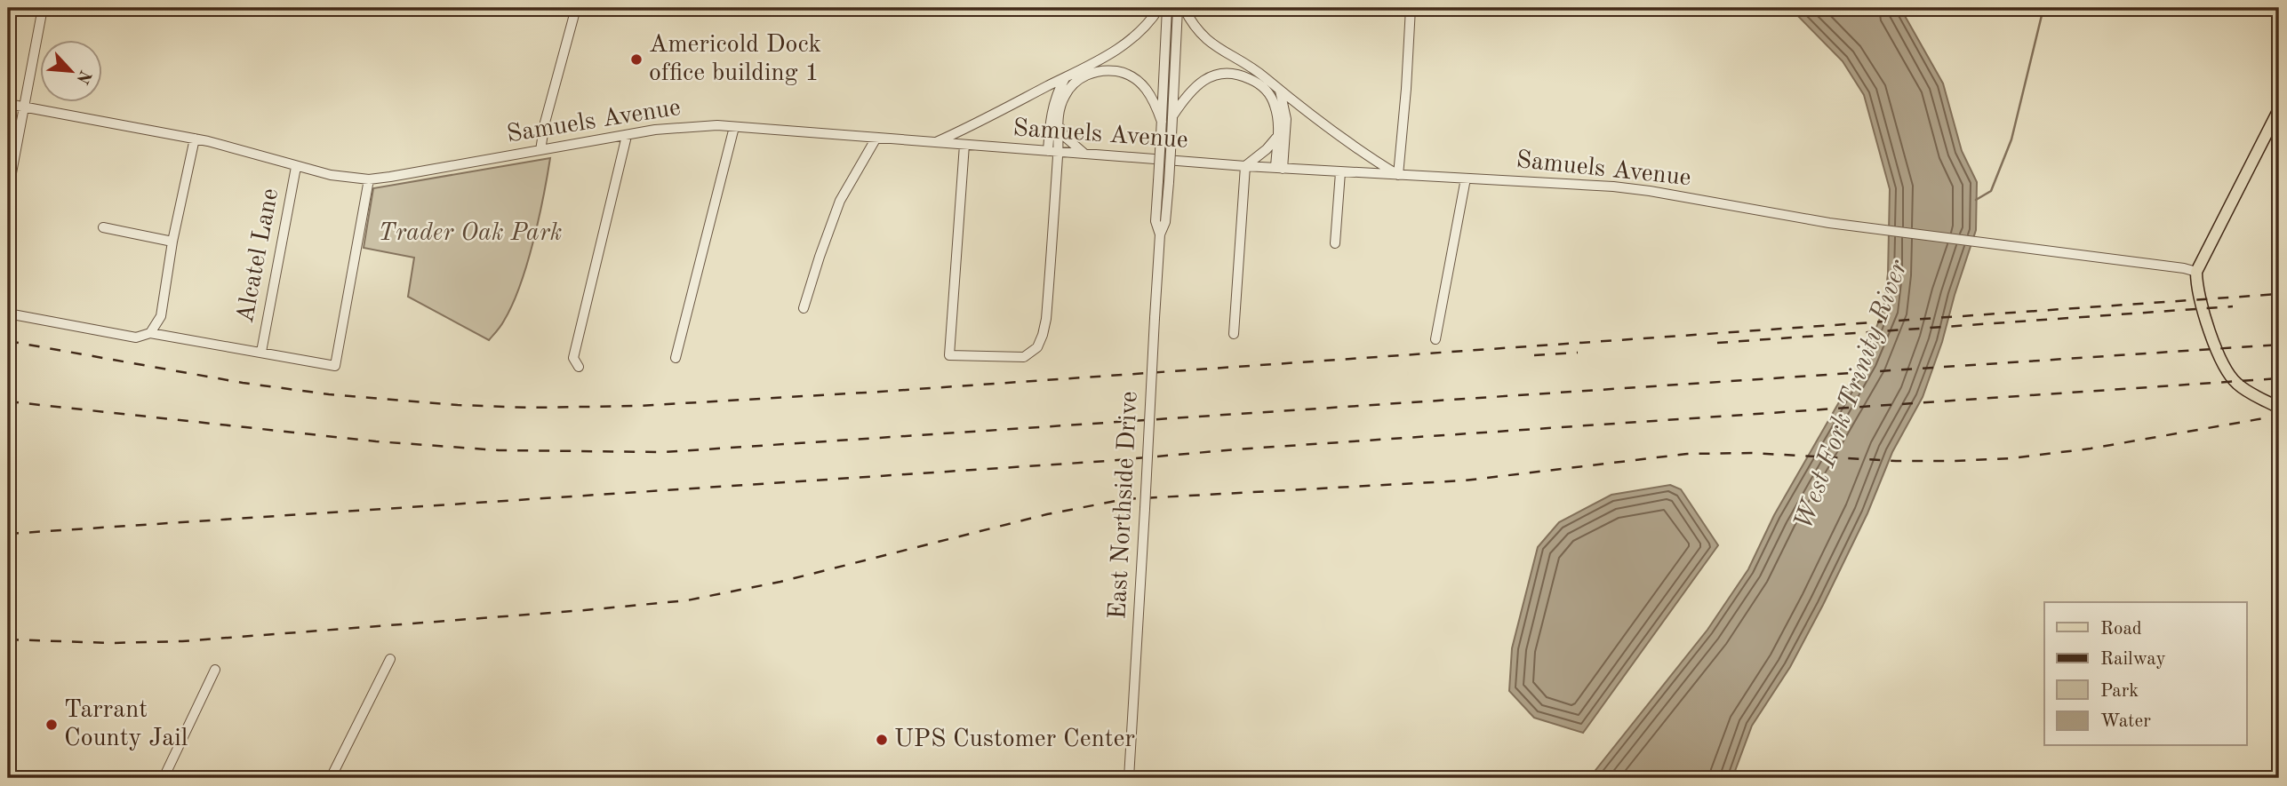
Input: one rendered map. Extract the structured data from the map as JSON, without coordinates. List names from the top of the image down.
{
  "streets": {
    "street": ["Samuels Avenue", "Alcatel Lane", "East Northside Drive"]
  },
  "crossings": [
    ["Samuels Avenue", "Alcatel Lane"]
  ],
  "water": ["West Fork Trinity River"],
  "parks": ["Trader Oak Park"],
  "places": ["Americold Dock office building 1", "Tarrant County Jail", "UPS Customer Center"],
  "legend": [
    "Road",
    "Railway",
    "Park",
    "Water"
  ],
  "north": "bottom right"
}
